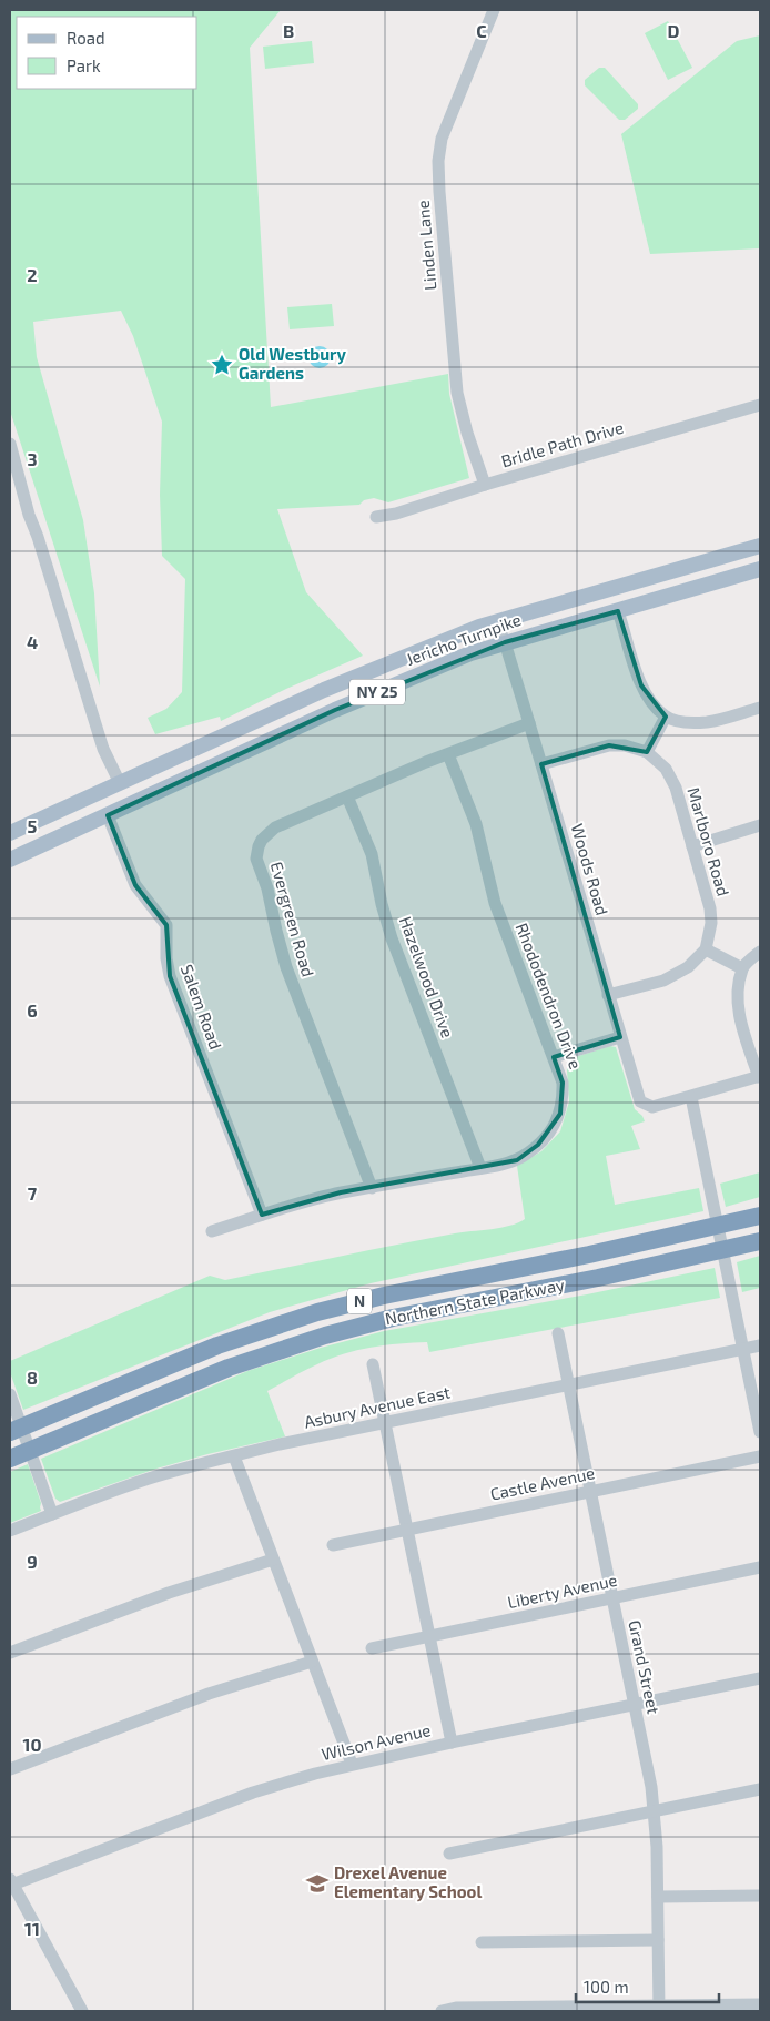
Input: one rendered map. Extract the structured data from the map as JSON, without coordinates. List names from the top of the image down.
{
  "streets": {
    "highway": ["N", "Northern State Parkway"],
    "main road": ["Jericho Turnpike", "NY 25"],
    "street": [
      "Linden Lane",
      "Bridle Path Drive",
      "Marlboro Road",
      "Woods Road",
      "Evergreen Road",
      "Hazelwood Drive",
      "Rhododendron Drive",
      "Salem Road",
      "Asbury Avenue East",
      "Castle Avenue",
      "Liberty Avenue",
      "Grand Street",
      "Wilson Avenue"
    ]
  },
  "crossings": [
    ["Linden Lane", "Bridle Path Drive"],
    ["Jericho Turnpike", "Woods Road"],
    ["Jericho Turnpike", "Salem Road"],
    ["Marlboro Road", "Woods Road"],
    ["Woods Road", "Evergreen Road"],
    ["Evergreen Road", "Hazelwood Drive"],
    ["Evergreen Road", "Rhododendron Drive"],
    ["Hazelwood Drive", "Rhododendron Drive"],
    ["Rhododendron Drive", "Salem Road"],
    ["Asbury Avenue East", "Grand Street"],
    ["Castle Avenue", "Grand Street"],
    ["Liberty Avenue", "Grand Street"],
    ["Grand Street", "Wilson Avenue"]
  ],
  "places": {
    "place": ["Old Westbury Gardens"],
    "school or university": ["Drexel Avenue Elementary School"]
  },
  "legend": ["Road", "Park"],
  "scale_bar": "100 m",
  "grid": {
    "columns": ["B", "C", "D"],
    "rows": [
      "2",
      "3",
      "4",
      "5",
      "6",
      "7",
      "8",
      "9",
      "10",
      "11"
    ]
  }
}
